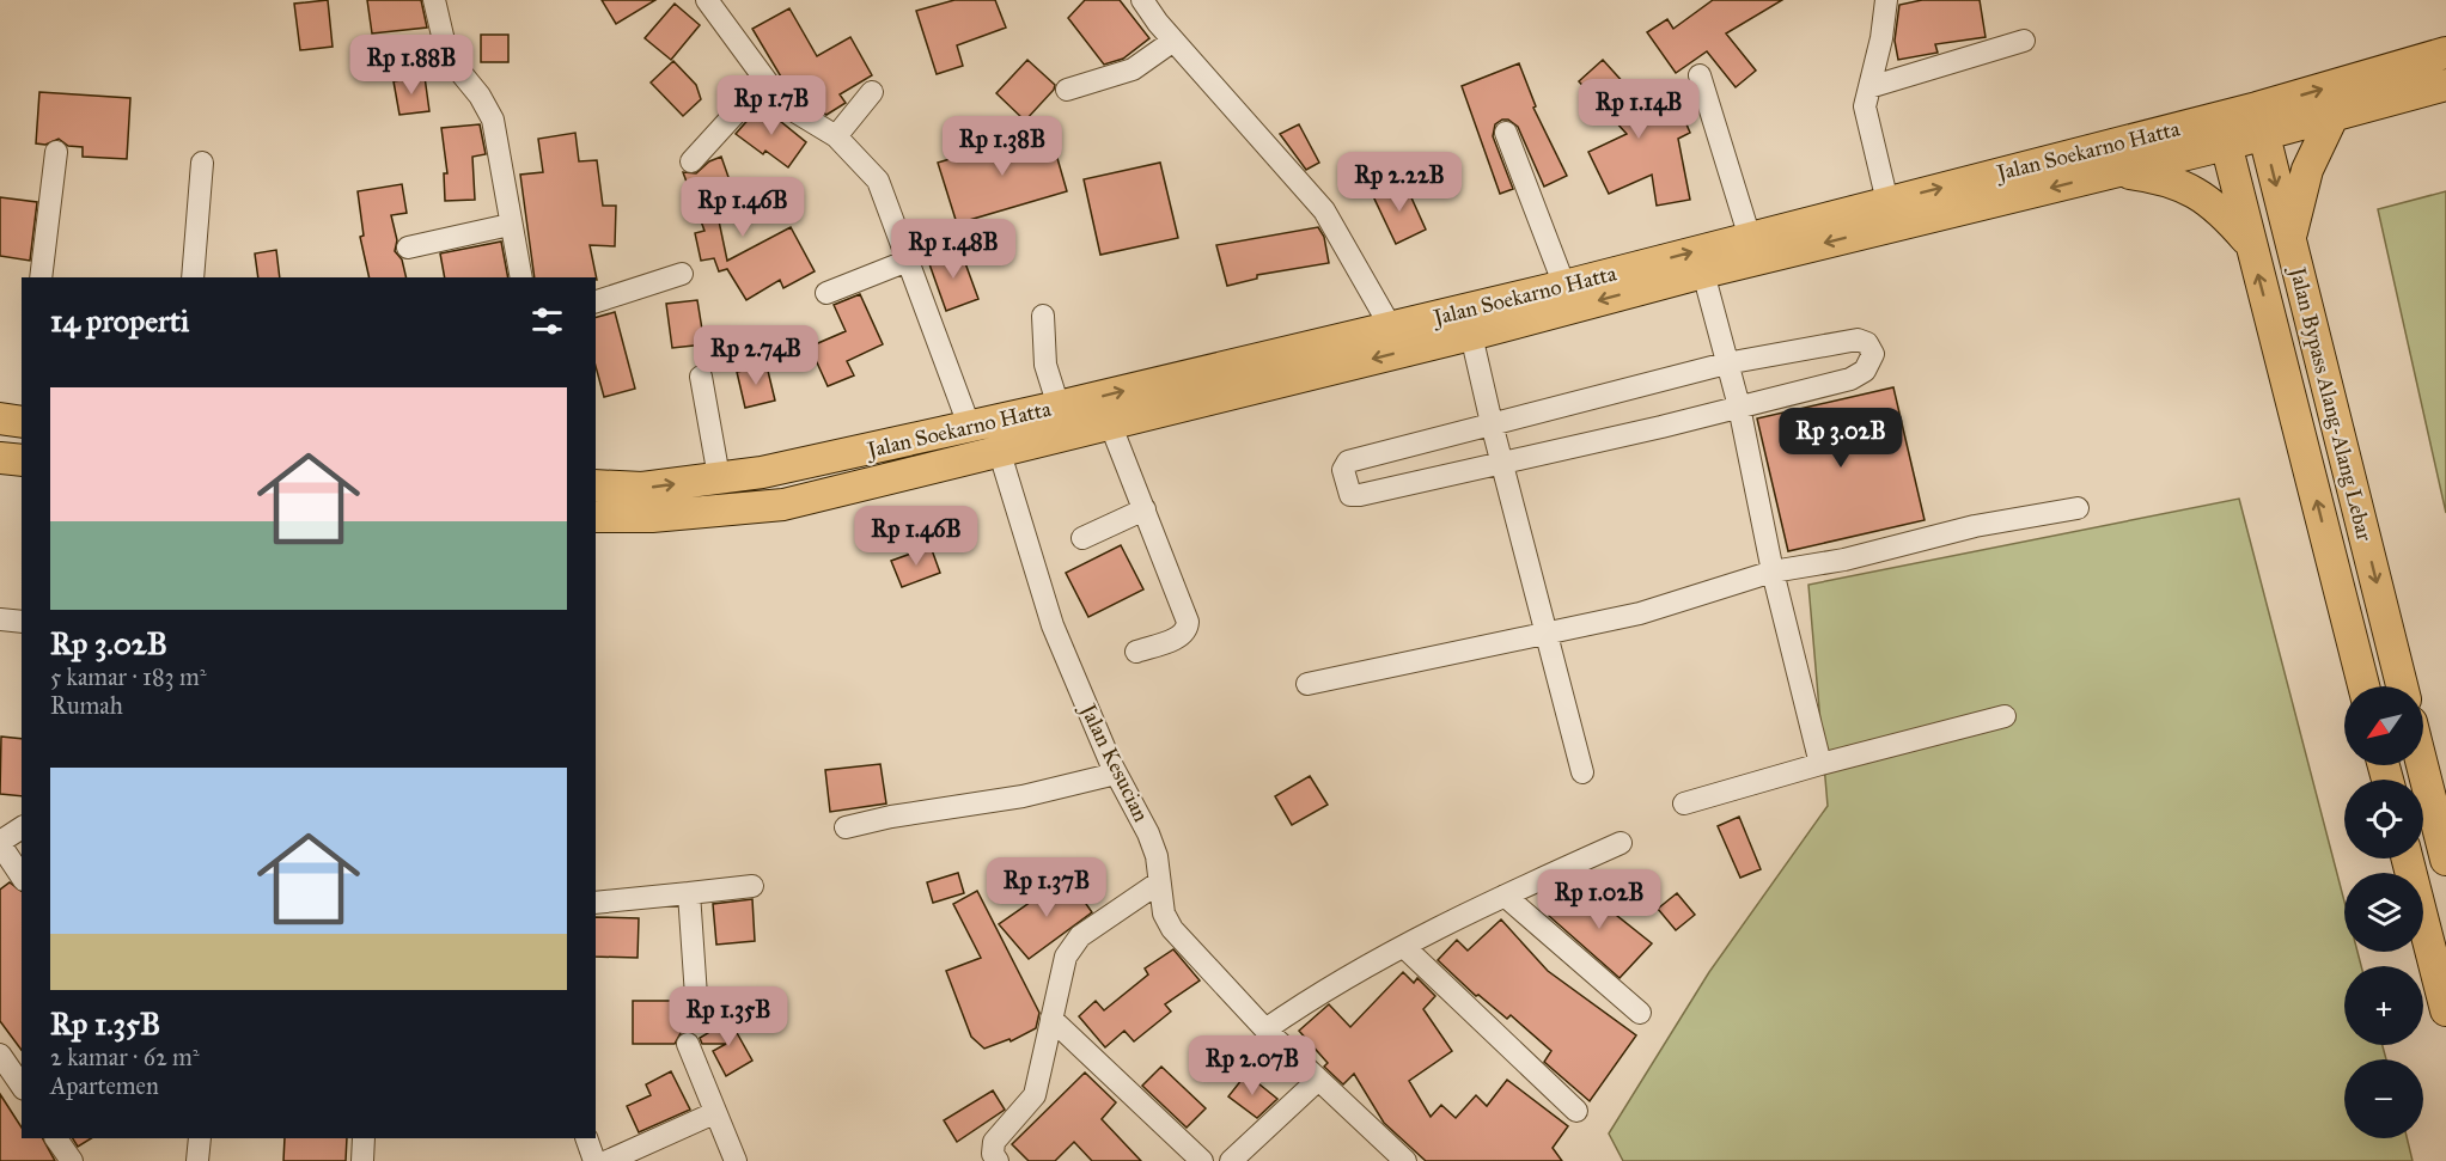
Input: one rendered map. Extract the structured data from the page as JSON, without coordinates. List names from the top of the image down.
{
  "streets": {
    "highway": ["Jalan Soekarno Hatta", "Jalan Bypass Alang-Alang Lebar"],
    "street": ["Jalan Kesucian"]
  },
  "crossings": [
    ["Jalan Soekarno Hatta", "Jalan Bypass Alang-Alang Lebar"],
    ["Jalan Soekarno Hatta", "Jalan Kesucian"]
  ],
  "north": "bottom left",
  "page": {
    "price": [
      "Rp 1.88B",
      "Rp 1.7B",
      "Rp 1.14B",
      "Rp 1.38B",
      "Rp 2.22B",
      "Rp 1.46B",
      "Rp 1.48B",
      "Rp 2.74B",
      "Rp 3.02B",
      "Rp 1.46B",
      "Rp 1.37B",
      "Rp 1.02B",
      "Rp 1.35B",
      "Rp 2.07B"
    ],
    "heading": "14 properti",
    "list": [
      {
        "name": "Rp 3.02B",
        "note": "5 kamar · 183 m² · Rumah"
      },
      {
        "name": "Rp 1.35B",
        "note": "2 kamar · 62 m² · Apartemen"
      }
    ],
    "map_buttons": ["+", "−"]
  }
}
